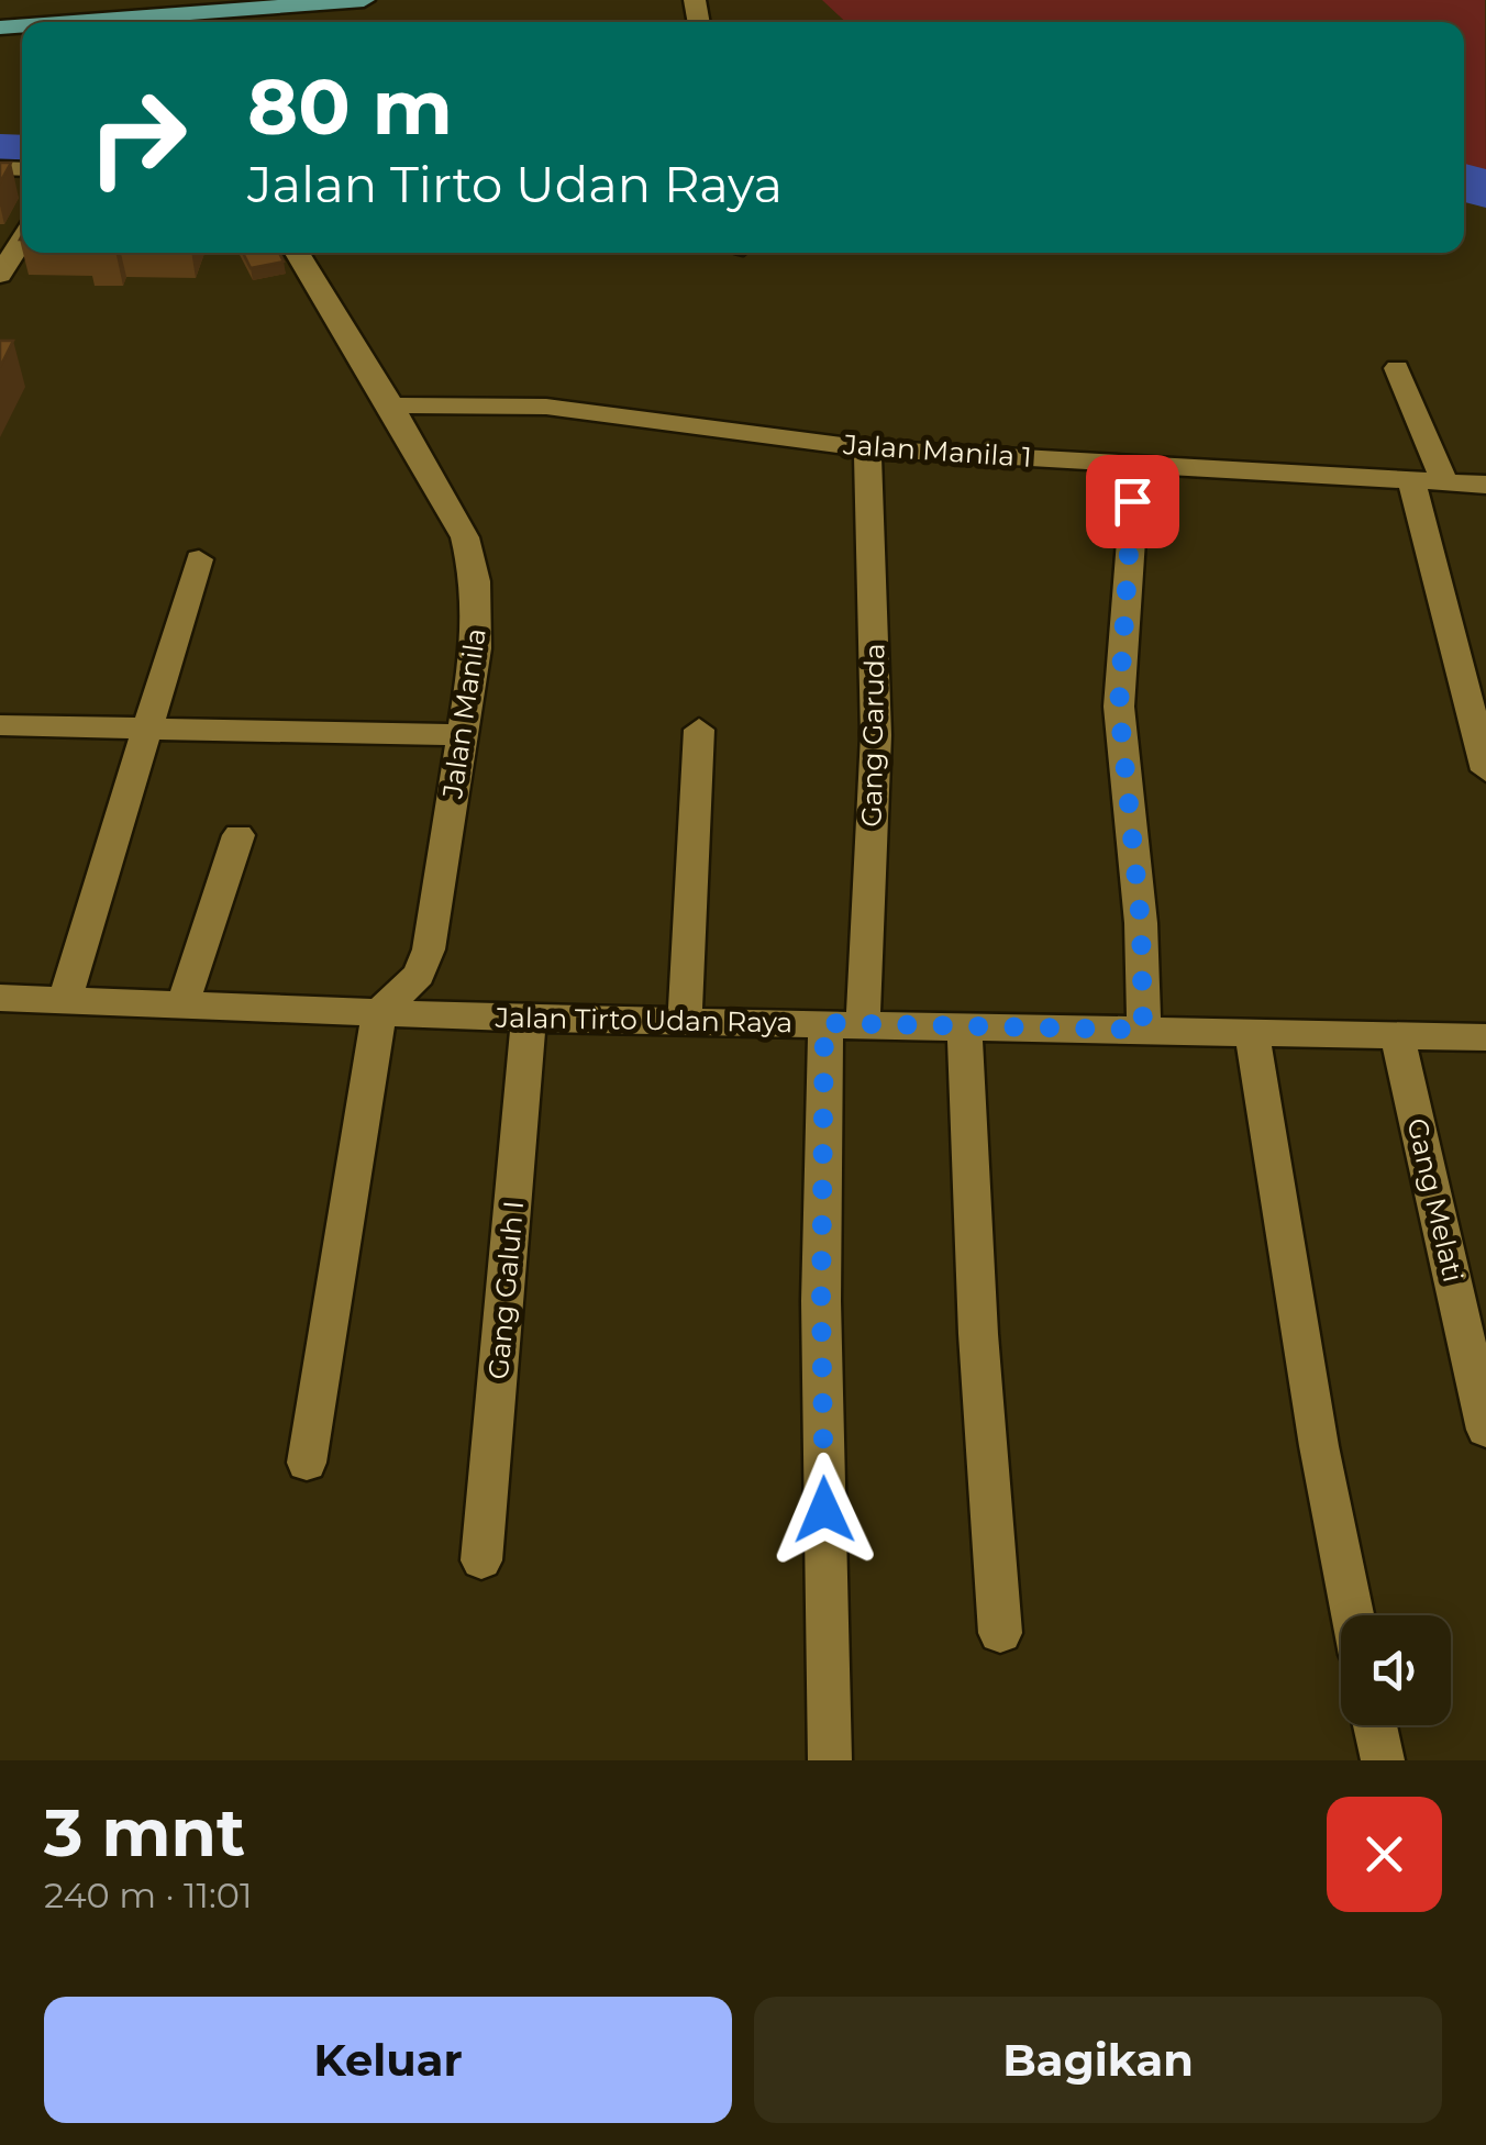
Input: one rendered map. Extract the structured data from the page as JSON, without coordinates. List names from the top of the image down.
{
  "streets": {
    "street": [
      "Jalan Manila 1",
      "Jalan Manila",
      "Gang Garuda",
      "Jalan Tirto Udan Raya",
      "Gang Melati",
      "Gang Galuh I"
    ]
  },
  "crossings": [
    ["Jalan Manila 1", "Jalan Manila"],
    ["Jalan Manila 1", "Gang Garuda"],
    ["Jalan Manila", "Jalan Tirto Udan Raya"],
    ["Gang Garuda", "Jalan Tirto Udan Raya"],
    ["Jalan Tirto Udan Raya", "Gang Melati"],
    ["Jalan Tirto Udan Raya", "Gang Galuh I"]
  ],
  "page": {
    "turn": ["80 m", "Jalan Tirto Udan Raya"],
    "heading": ["3 mnt", "240 m · 11:01"],
    "buttons": ["Keluar", "Bagikan"]
  }
}
